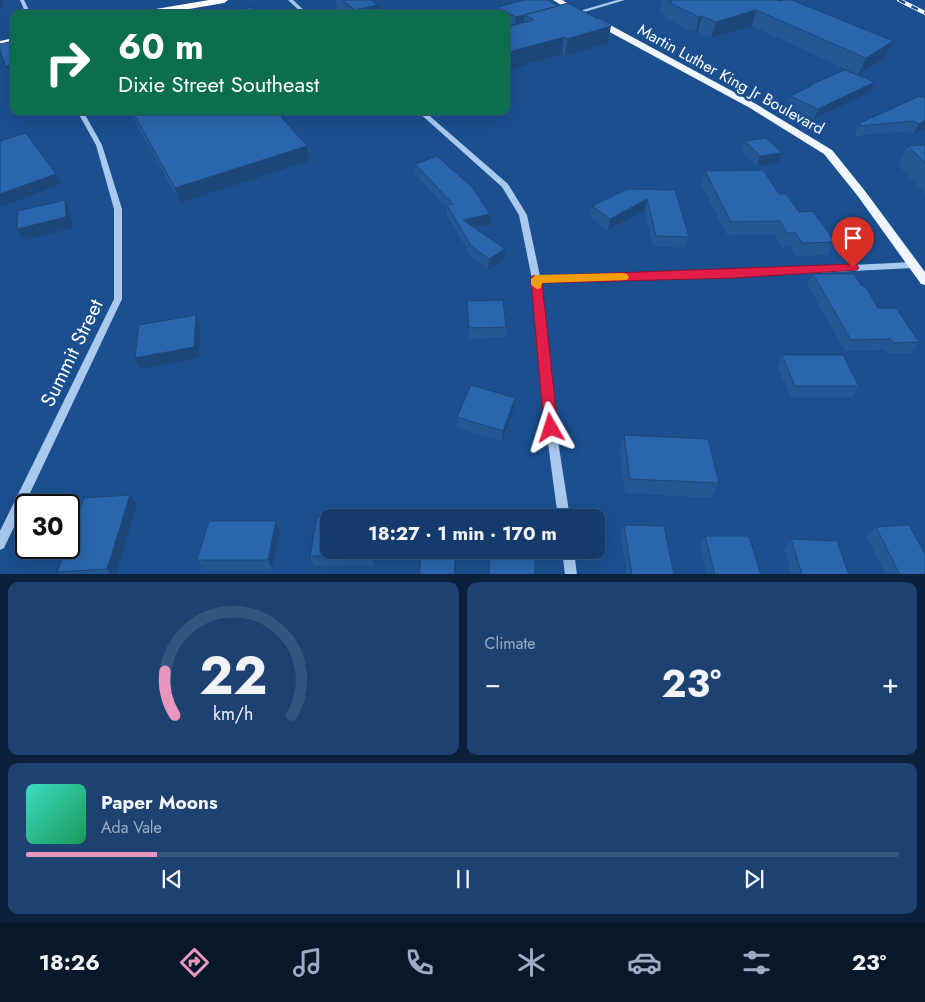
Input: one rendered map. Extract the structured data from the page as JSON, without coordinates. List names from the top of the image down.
{
  "streets": {
    "main road": ["Martin Luther King Jr Boulevard"],
    "street": ["Summit Street"]
  },
  "page": {
    "turn": ["60 m", "Dixie Street Southeast"],
    "limit": "30",
    "trip": "18:27 · 1 min · 170 m",
    "tile": "Climate",
    "heat": ["−", "23°", "+"],
    "song": ["Paper Moons", "Ada Vale"],
    "tabs": ["18:26", "23°"],
    "gauge": ["22", "km/h"]
  }
}
